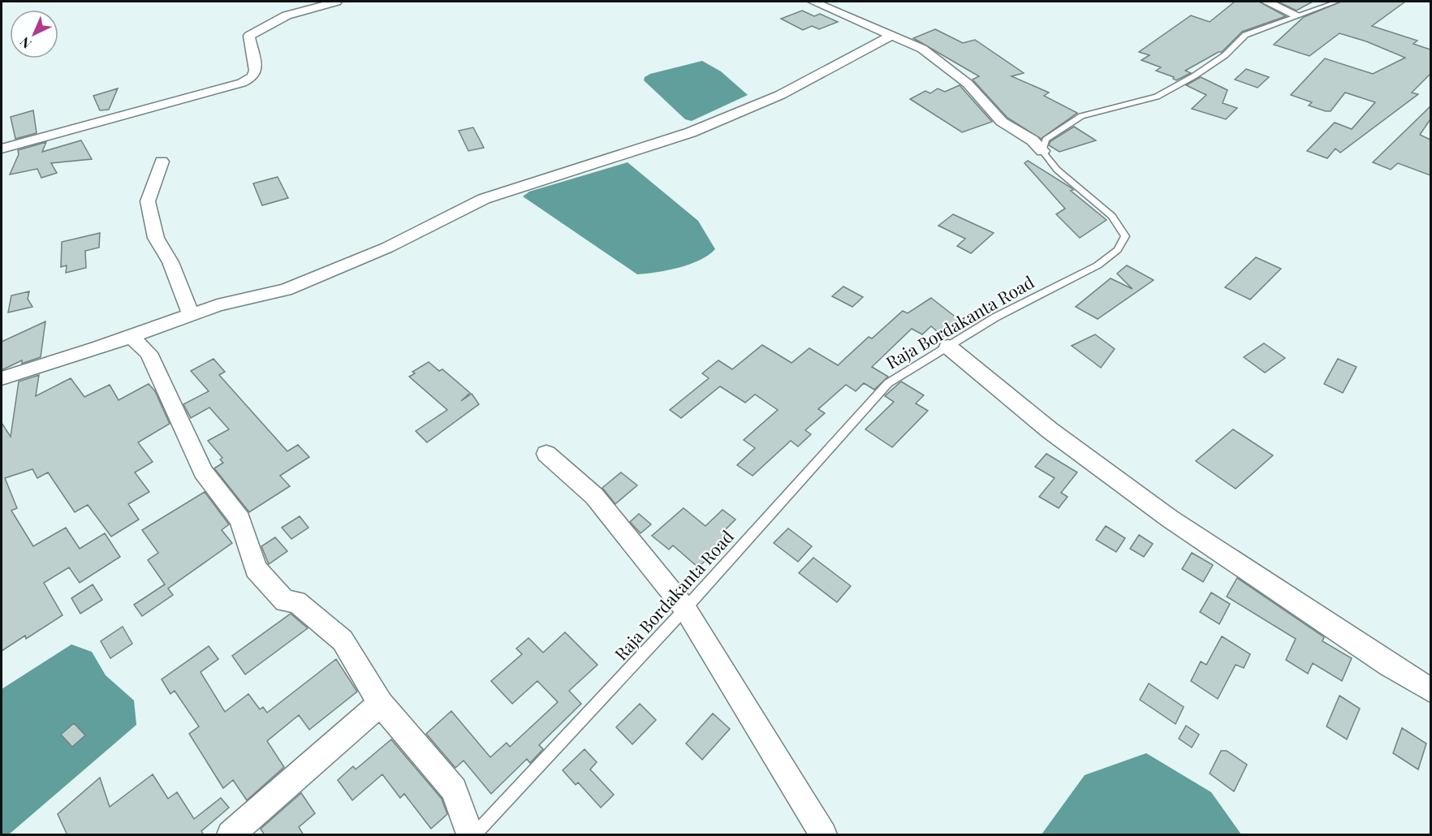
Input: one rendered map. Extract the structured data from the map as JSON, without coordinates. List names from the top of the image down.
{
  "streets": {
    "lane": ["Raja Bordakanta Road"]
  },
  "north": "bottom left"
}
